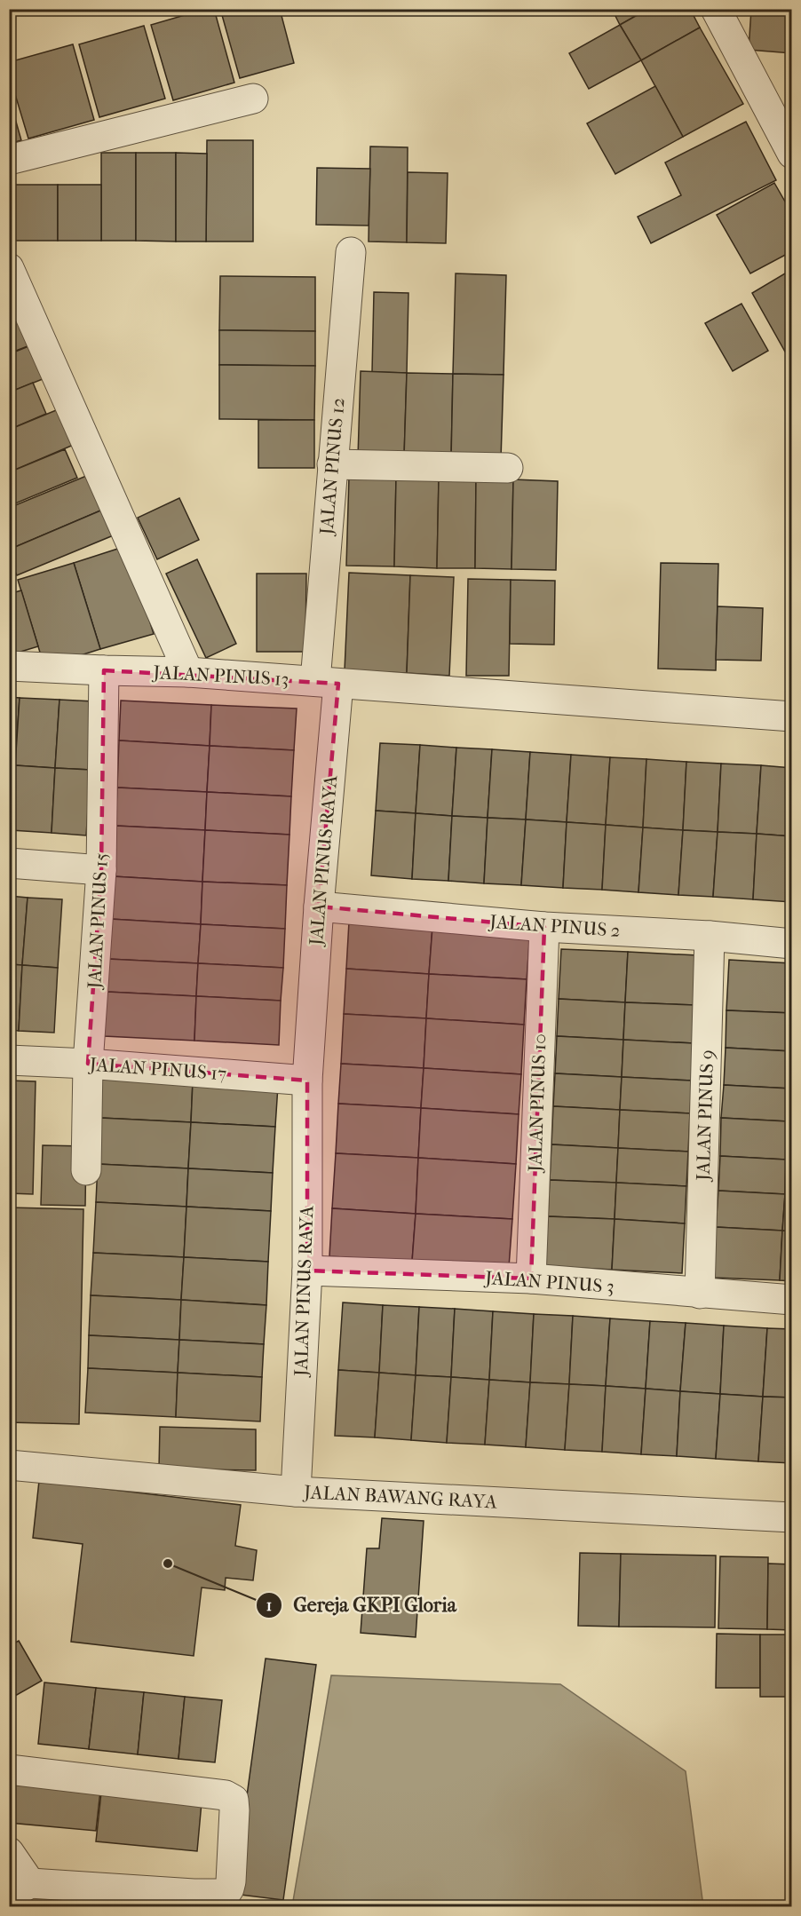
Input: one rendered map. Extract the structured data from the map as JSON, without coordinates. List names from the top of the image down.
{
  "streets": {
    "street": [
      "JALAN PINUS 12",
      "JALAN PINUS 13",
      "JALAN PINUS RAYA",
      "JALAN PINUS 15",
      "JALAN PINUS 2",
      "JALAN PINUS 17",
      "JALAN PINUS 10",
      "JALAN PINUS 9",
      "JALAN PINUS 3",
      "JALAN BAWANG RAYA"
    ]
  },
  "crossings": [
    ["JALAN PINUS 12", "JALAN PINUS 13"],
    ["JALAN PINUS 12", "JALAN PINUS RAYA"],
    ["JALAN PINUS 13", "JALAN PINUS RAYA"],
    ["JALAN PINUS 13", "JALAN PINUS 15"],
    ["JALAN PINUS RAYA", "JALAN PINUS 2"],
    ["JALAN PINUS RAYA", "JALAN PINUS 17"],
    ["JALAN PINUS RAYA", "JALAN PINUS 3"],
    ["JALAN PINUS RAYA", "JALAN BAWANG RAYA"],
    ["JALAN PINUS 15", "JALAN PINUS 17"],
    ["JALAN PINUS 2", "JALAN PINUS 10"],
    ["JALAN PINUS 2", "JALAN PINUS 9"],
    ["JALAN PINUS 10", "JALAN PINUS 3"],
    ["JALAN PINUS 9", "JALAN PINUS 3"]
  ],
  "places": ["Gereja GKPI Gloria"]
}
